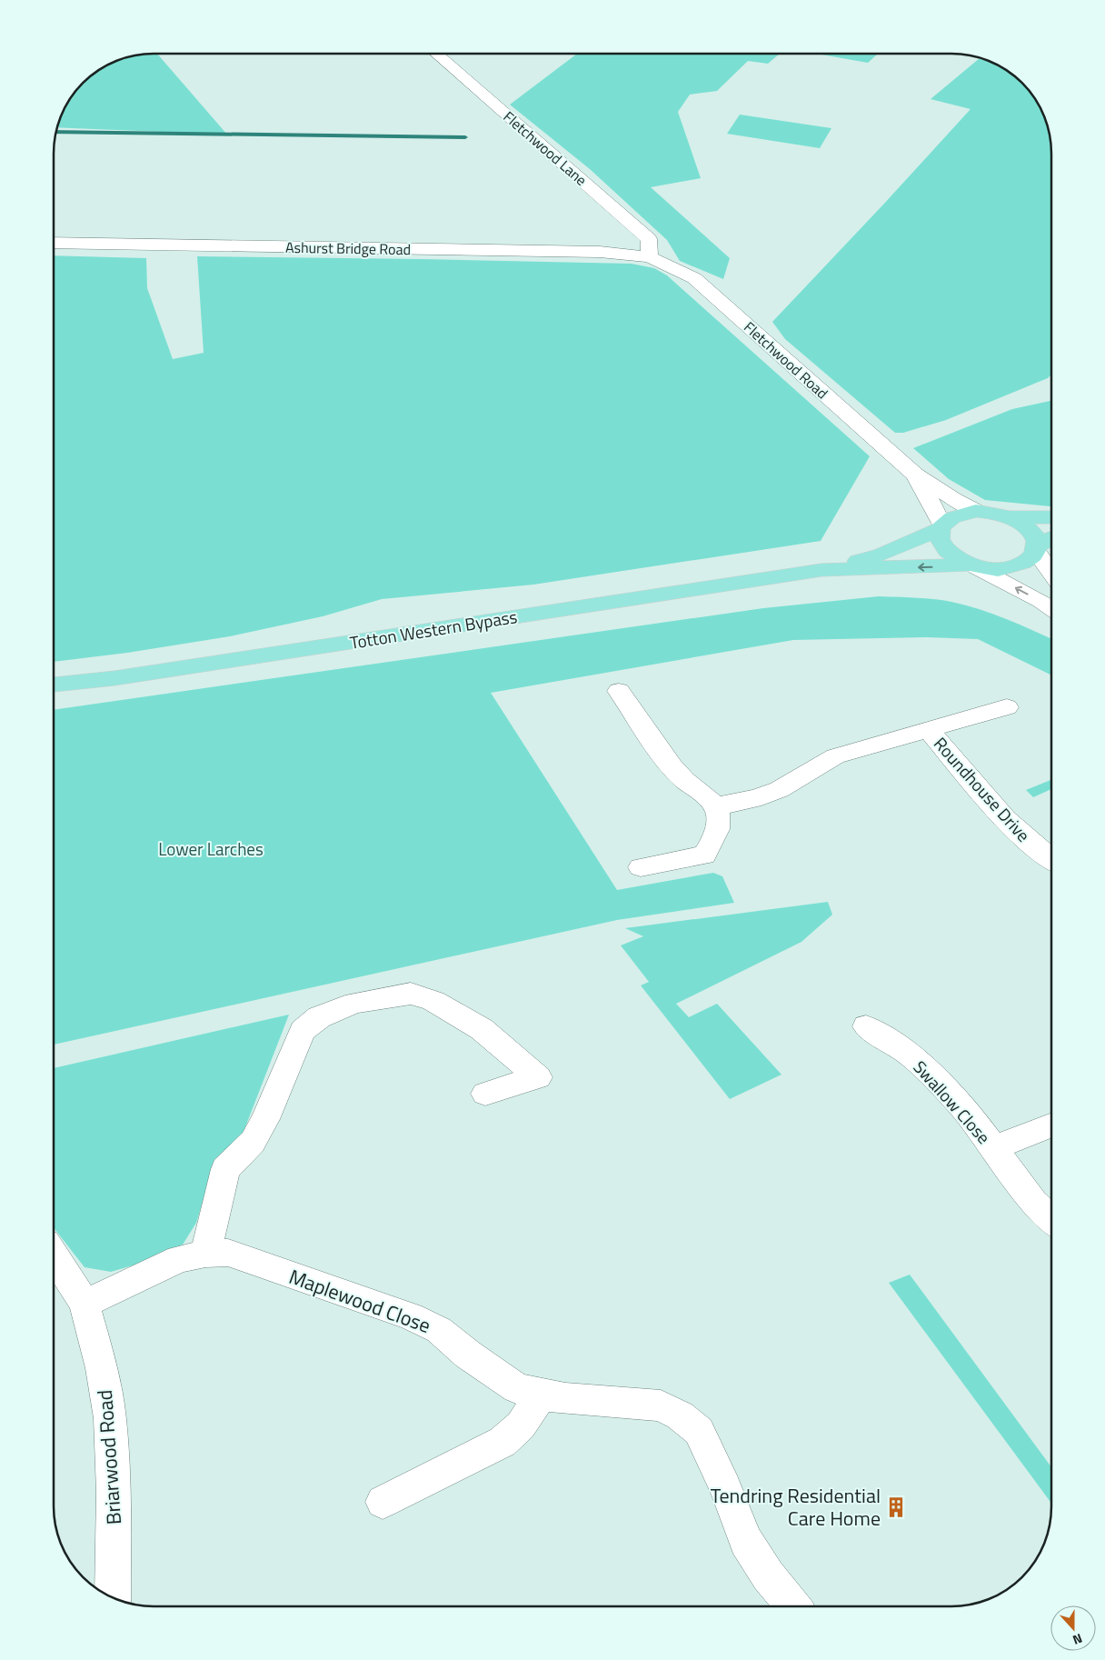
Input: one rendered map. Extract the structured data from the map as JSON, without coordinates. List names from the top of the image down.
{
  "streets": {
    "main road": ["Totton Western Bypass"],
    "street": [
      "Fletchwood Lane",
      "Ashurst Bridge Road",
      "Fletchwood Road",
      "Roundhouse Drive",
      "Swallow Close",
      "Maplewood Close",
      "Briarwood Road"
    ]
  },
  "crossings": [
    ["Fletchwood Lane", "Ashurst Bridge Road"],
    ["Fletchwood Lane", "Fletchwood Road"],
    ["Ashurst Bridge Road", "Fletchwood Road"],
    ["Fletchwood Road", "Totton Western Bypass"],
    ["Maplewood Close", "Briarwood Road"]
  ],
  "parks": ["Lower Larches"],
  "places": {
    "building": ["Tendring Residential Care Home"]
  },
  "north": "bottom"
}
